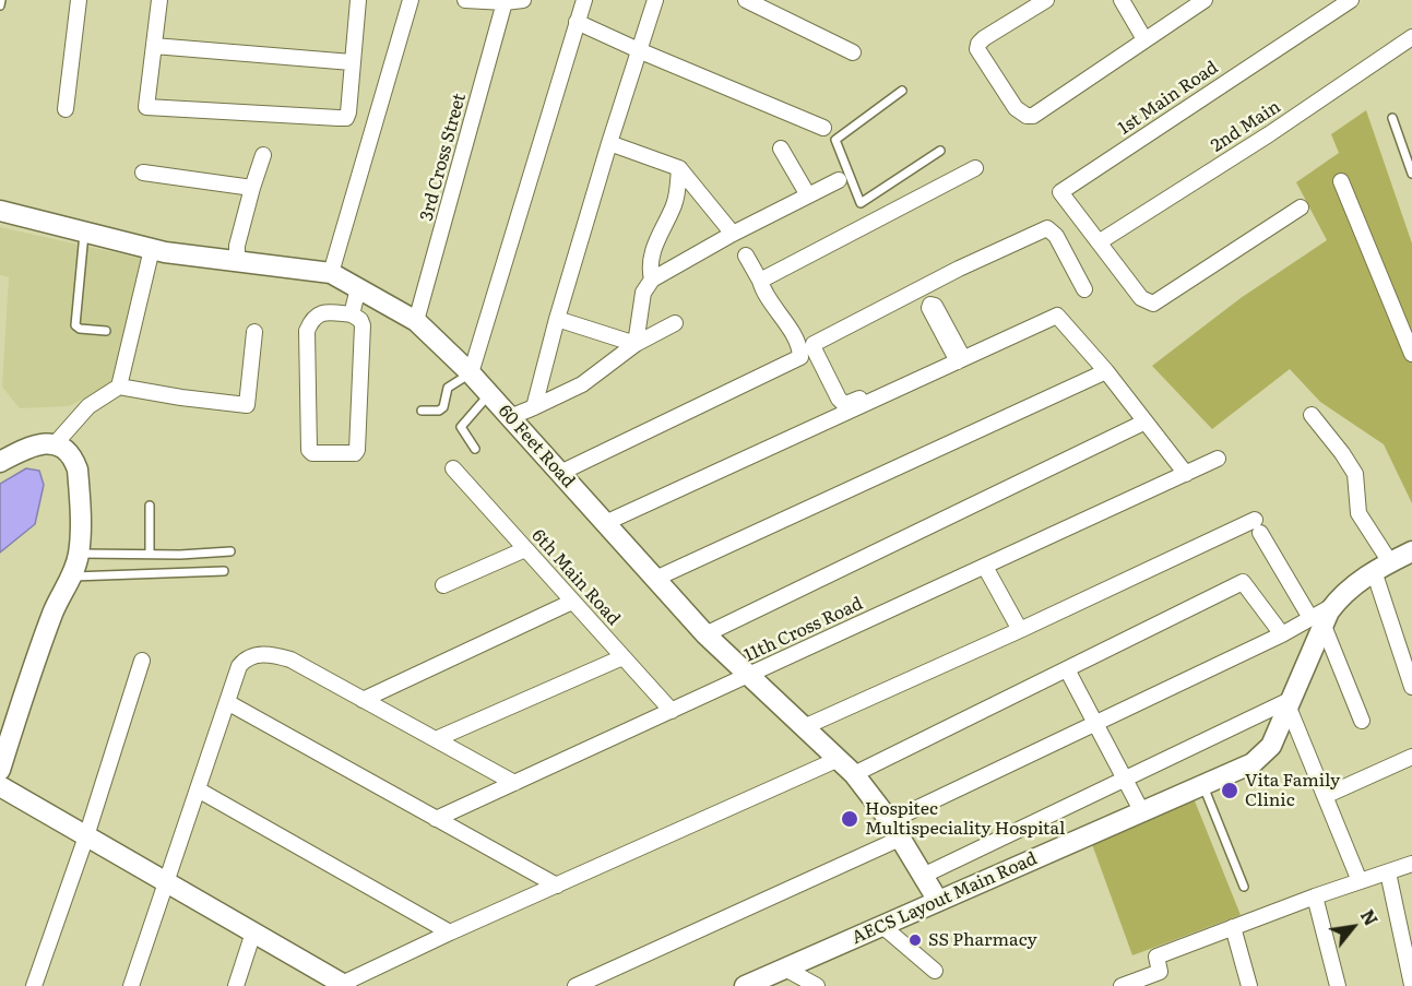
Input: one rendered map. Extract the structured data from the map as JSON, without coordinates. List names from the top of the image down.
{
  "streets": {
    "street": [
      "1st Main Road",
      "2nd Main",
      "3rd Cross Street",
      "60 Feet Road",
      "6th Main Road",
      "11th Cross Road",
      "AECS Layout Main Road"
    ]
  },
  "crossings": [
    ["1st Main Road", "2nd Main"],
    ["3rd Cross Street", "60 Feet Road"],
    ["60 Feet Road", "11th Cross Road"],
    ["60 Feet Road", "AECS Layout Main Road"],
    ["6th Main Road", "11th Cross Road"]
  ],
  "places": ["Vita Family Clinic", "Hospitec Multispeciality Hospital", "SS Pharmacy"],
  "north": "top right"
}
